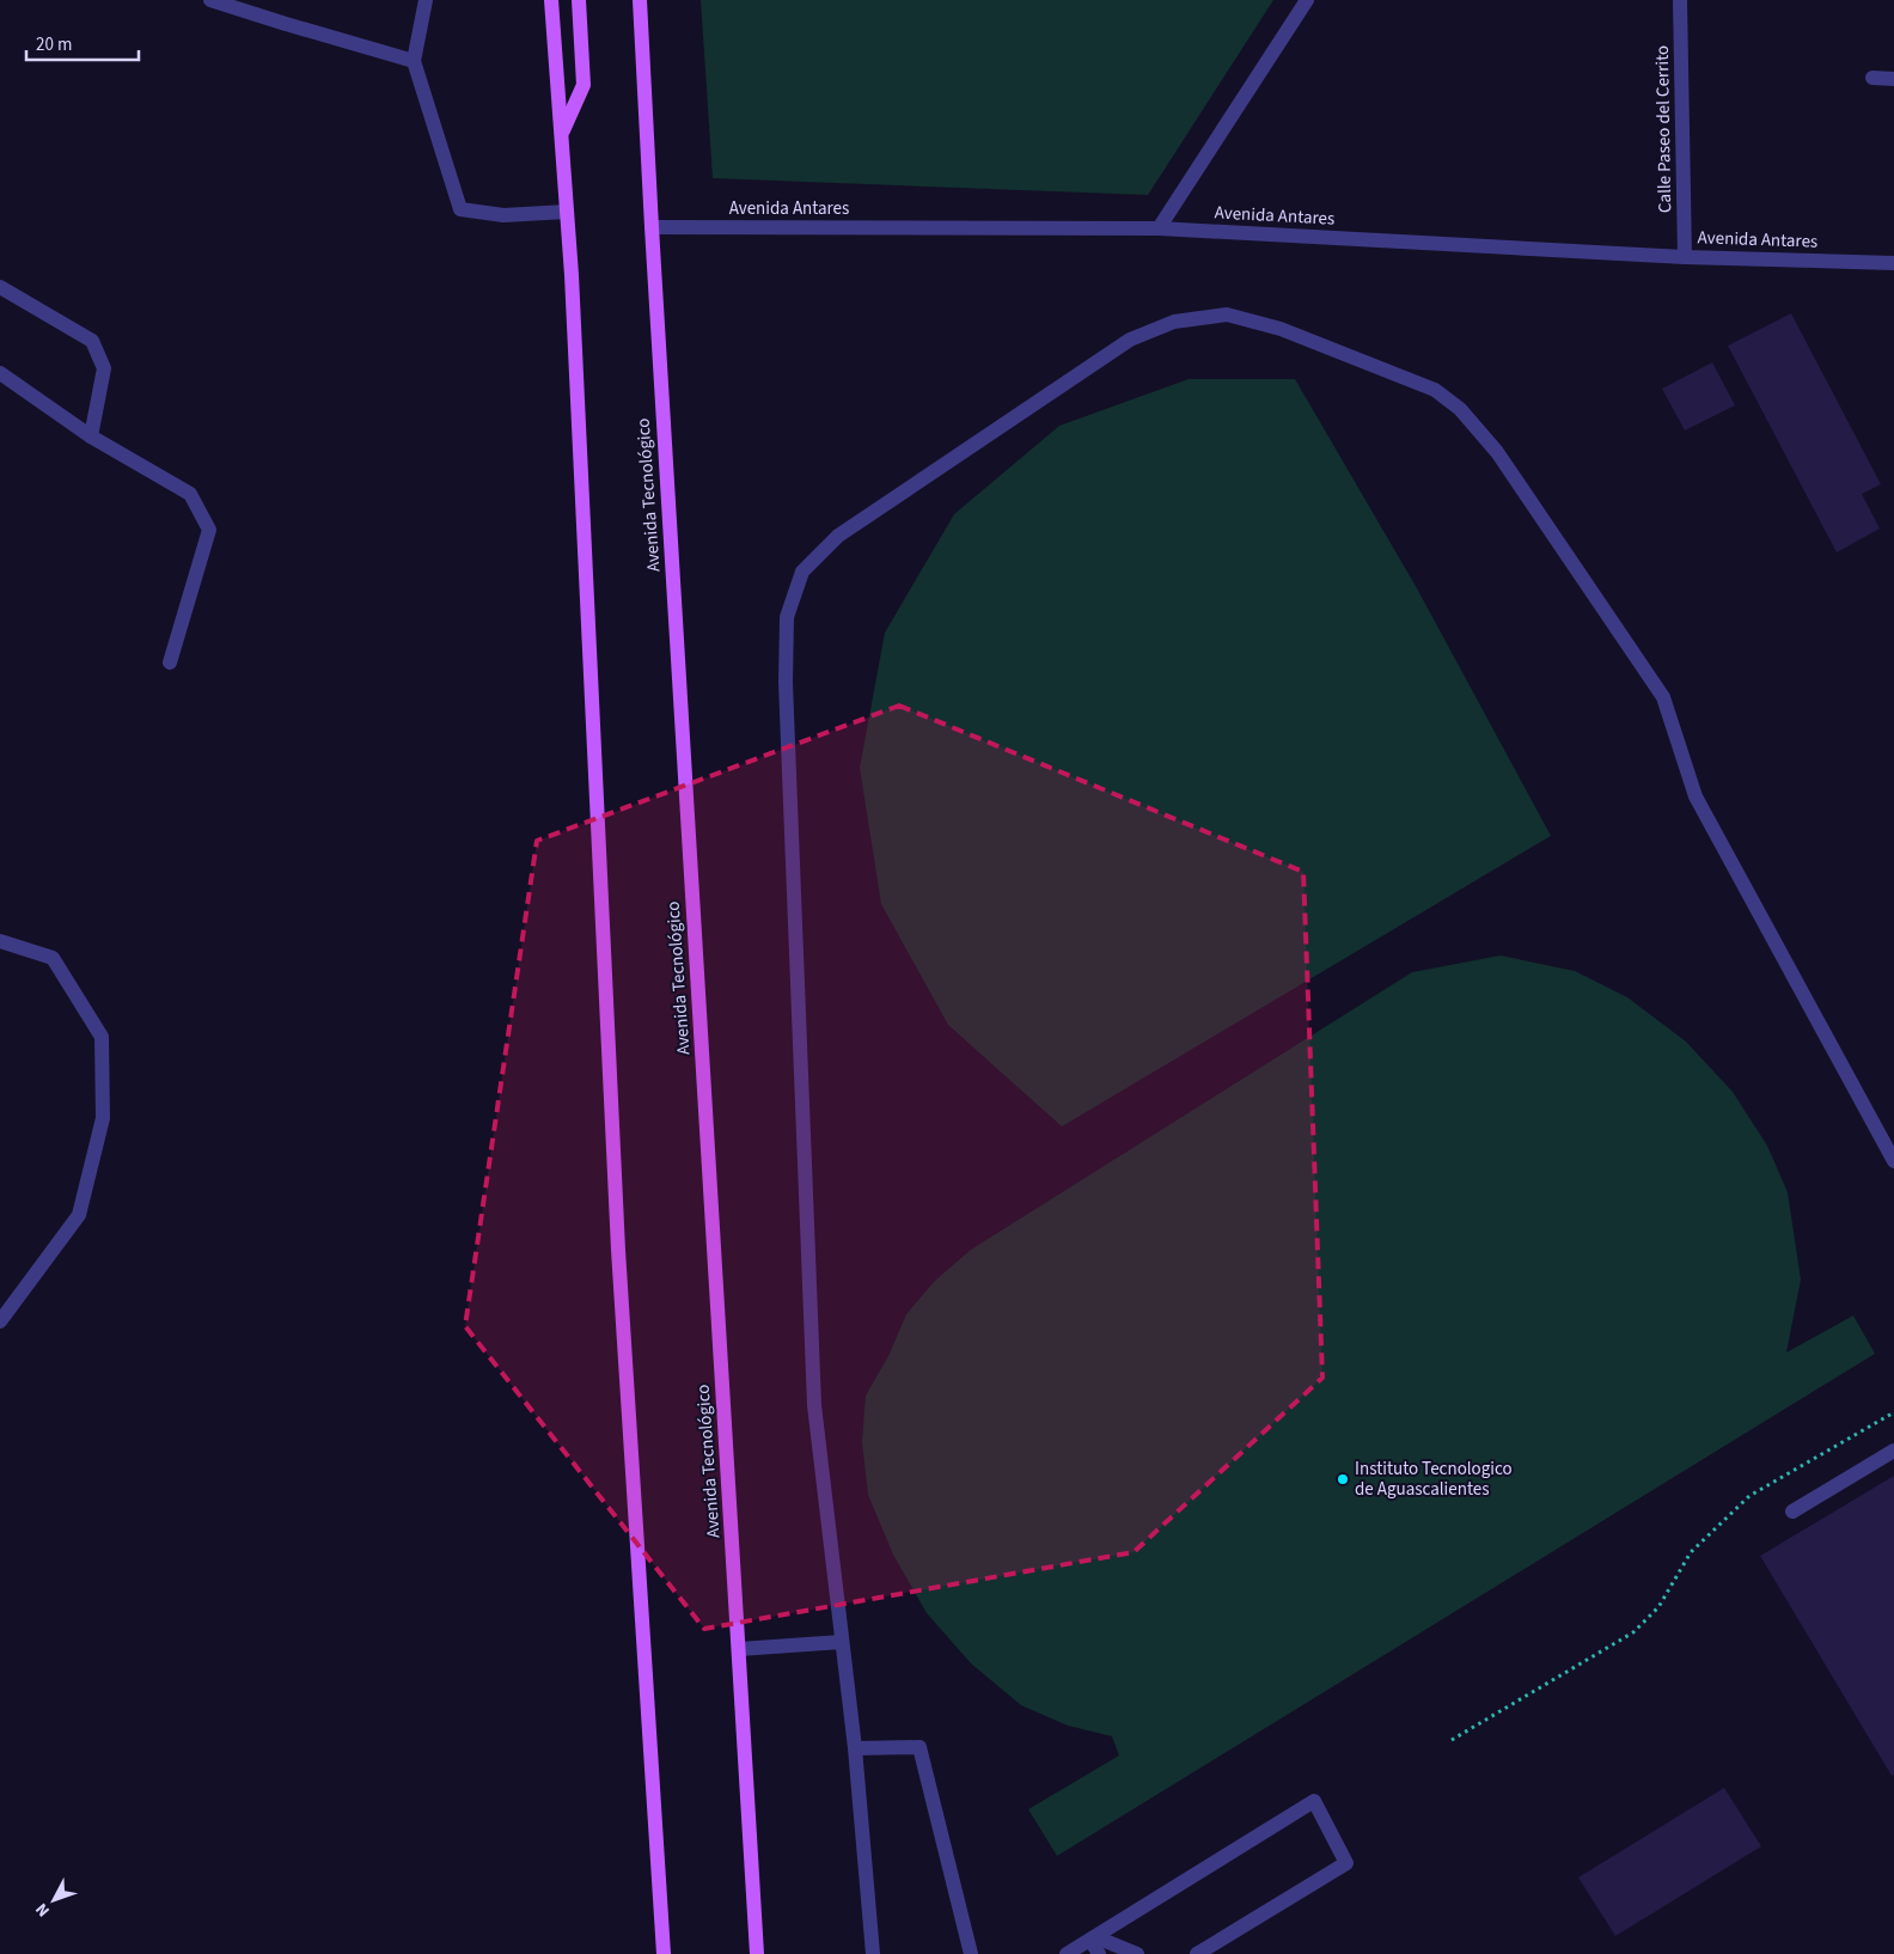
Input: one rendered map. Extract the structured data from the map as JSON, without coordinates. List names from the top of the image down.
{
  "streets": {
    "main road": ["Avenida Tecnológico"],
    "street": ["Calle Paseo del Cerrito", "Avenida Antares"]
  },
  "crossings": [
    ["Calle Paseo del Cerrito", "Avenida Antares"],
    ["Avenida Antares", "Avenida Tecnológico"]
  ],
  "places": ["Instituto Tecnologico de Aguascalientes"],
  "scale_bar": "20 m",
  "north": "bottom left"
}
